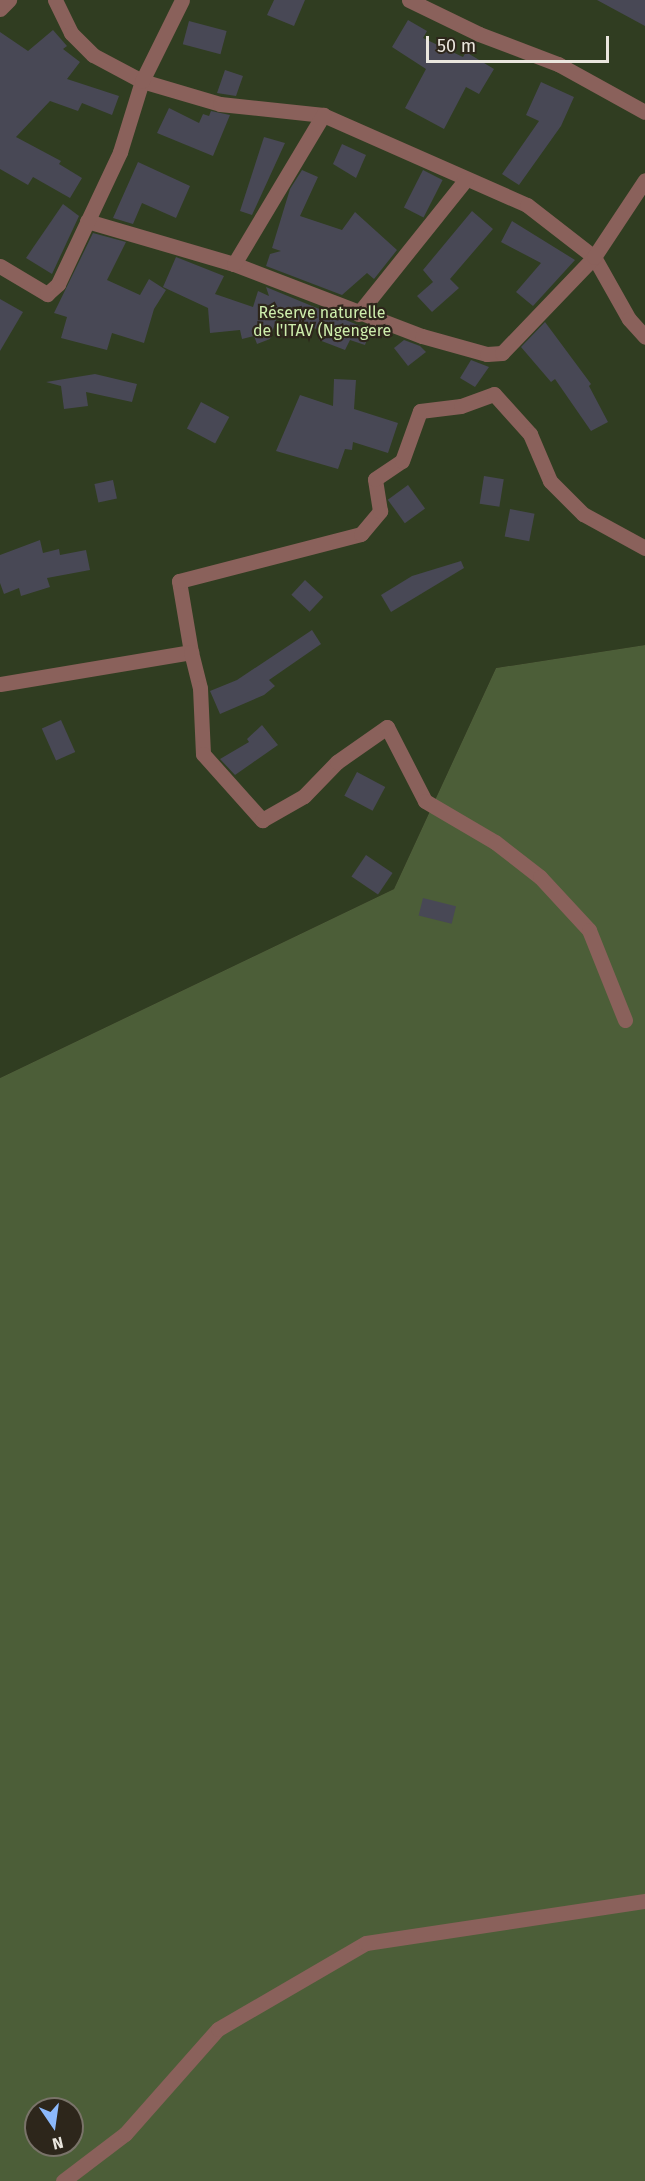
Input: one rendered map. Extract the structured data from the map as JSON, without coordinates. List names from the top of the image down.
{
  "parks": ["Réserve naturelle de l'ITAV (Ngengere"],
  "scale_bar": "50 m",
  "north": "bottom"
}
